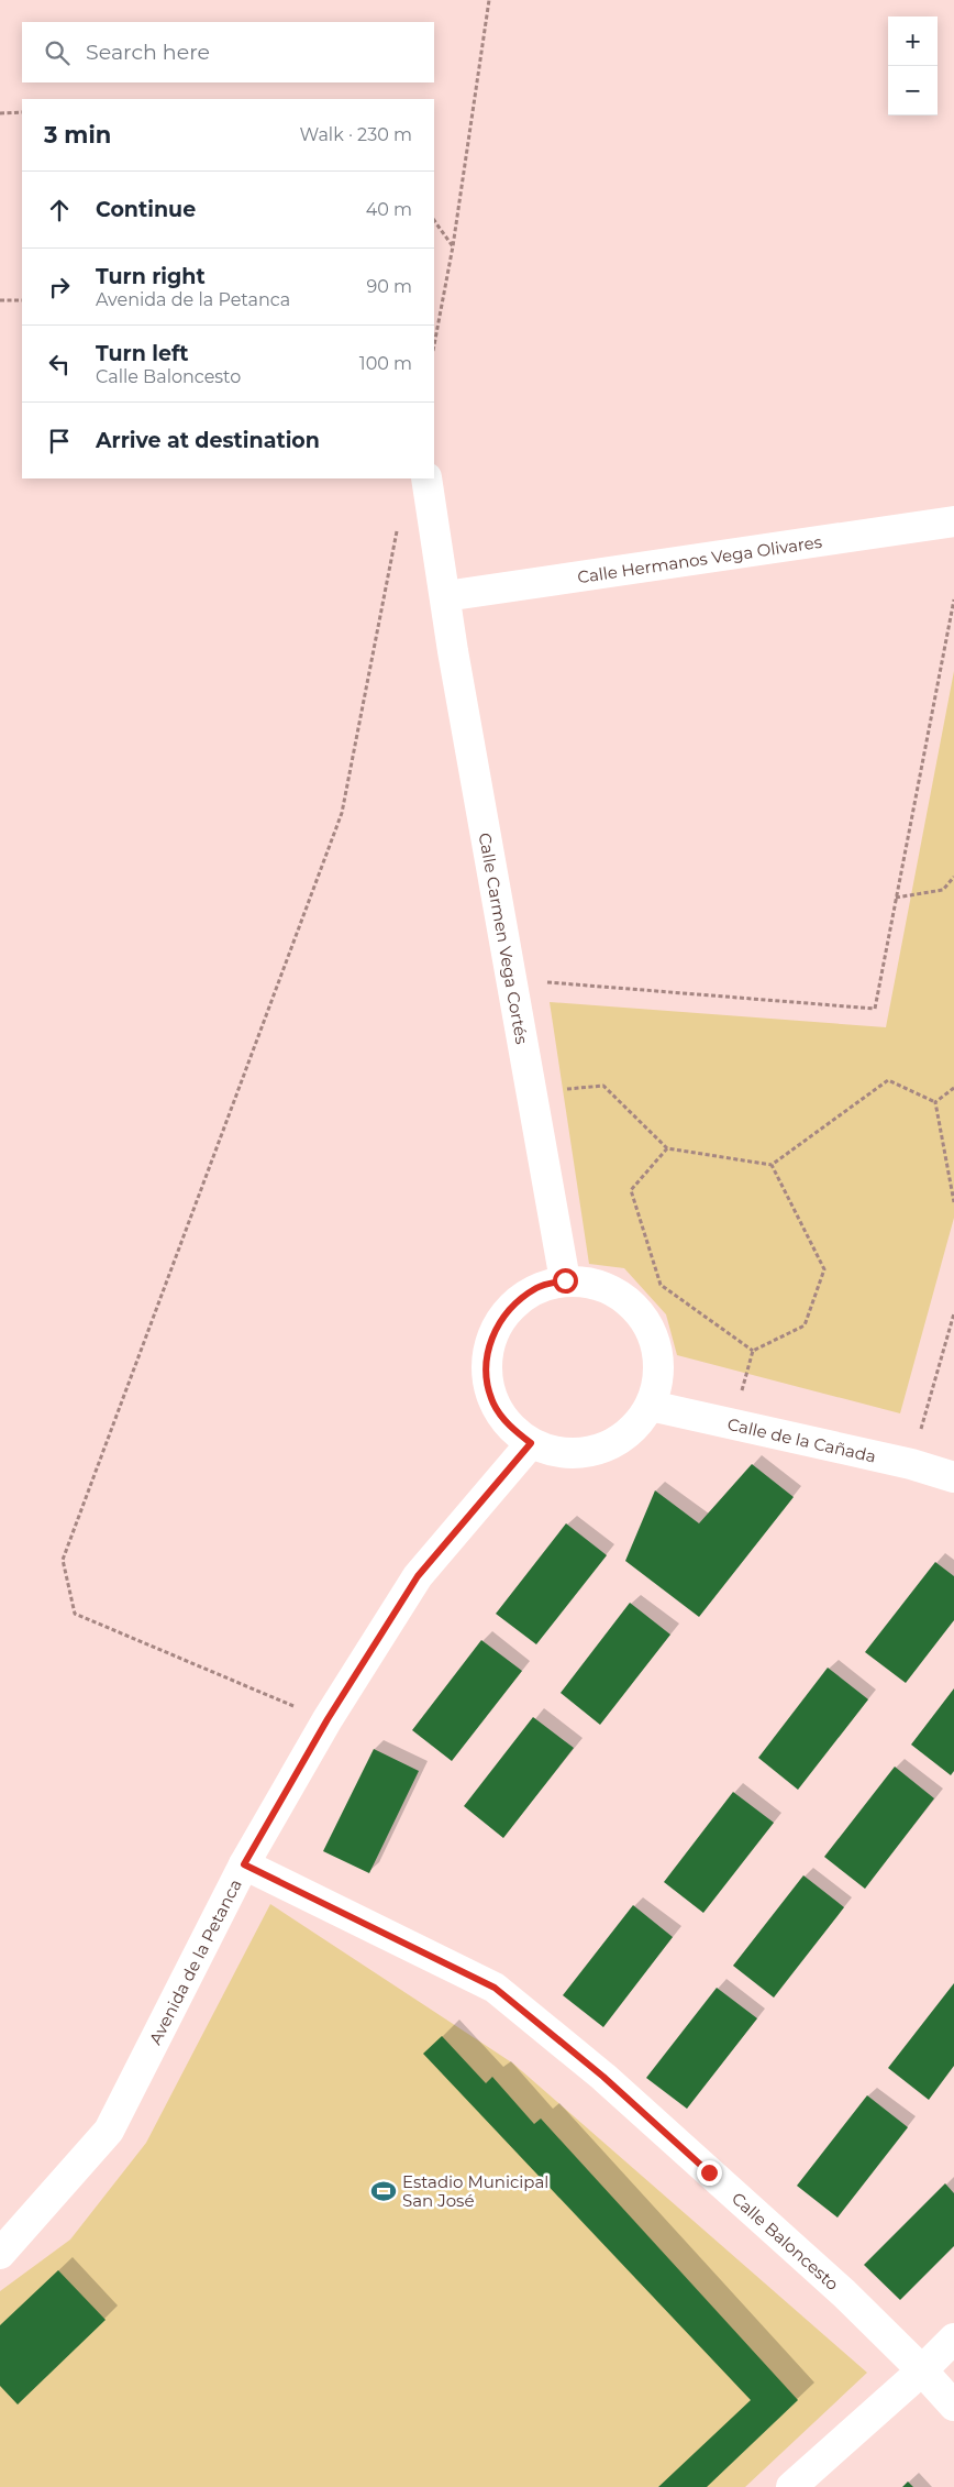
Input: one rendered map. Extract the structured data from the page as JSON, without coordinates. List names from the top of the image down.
{
  "streets": {
    "street": [
      "Calle Hermanos Vega Olivares",
      "Calle Carmen Vega Cortés",
      "Calle de la Cañada",
      "Avenida de la Petanca",
      "Calle Baloncesto"
    ]
  },
  "crossings": [
    ["Calle Hermanos Vega Olivares", "Calle Carmen Vega Cortés"],
    ["Calle Carmen Vega Cortés", "Calle de la Cañada"],
    ["Calle Carmen Vega Cortés", "Avenida de la Petanca"],
    ["Calle de la Cañada", "Avenida de la Petanca"],
    ["Avenida de la Petanca", "Calle Baloncesto"]
  ],
  "places": {
    "sports": ["Estadio Municipal San José"]
  },
  "page": {
    "map_buttons": ["+", "−"],
    "search": "Search here",
    "heading": ["3 min", "Walk · 230 m"],
    "list": [
      ["Continue", "40 m"],
      ["Turn right", "Avenida de la Petanca", "90 m"],
      ["Turn left", "Calle Baloncesto", "100 m"],
      "Arrive at destination"
    ]
  }
}
